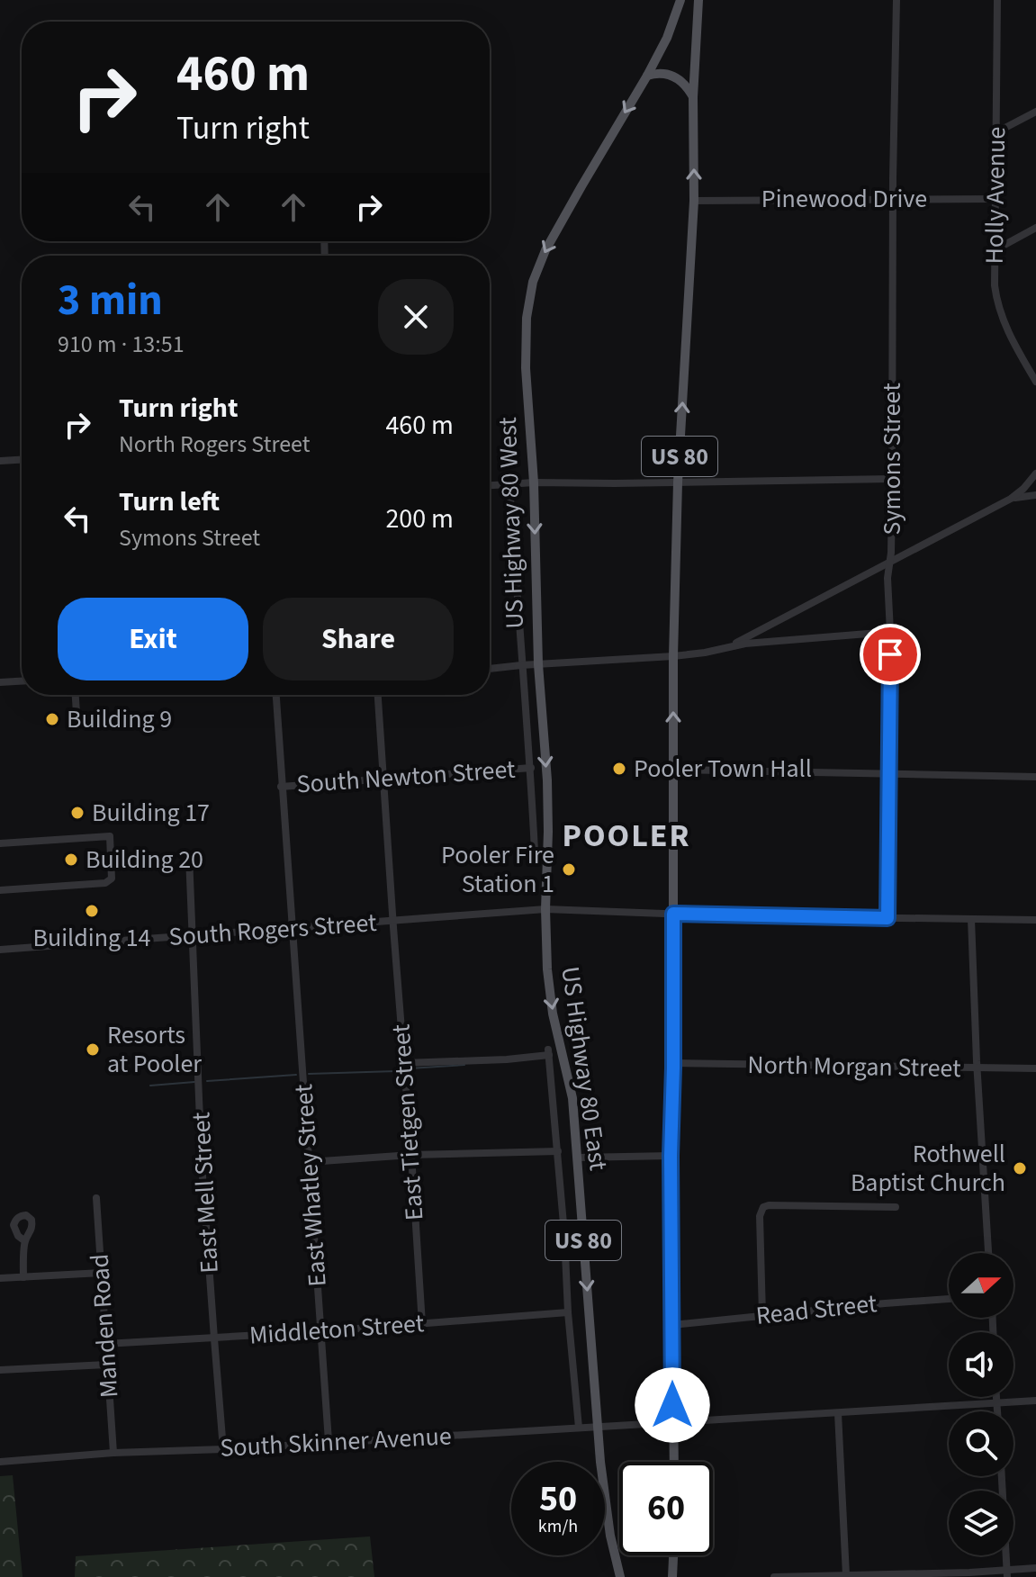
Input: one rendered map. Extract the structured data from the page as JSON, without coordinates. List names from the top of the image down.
{
  "streets": {
    "main road": ["US 80", "US Highway 80 West", "US Highway 80 East"],
    "street": [
      "Holly Avenue",
      "Pinewood Drive",
      "Symons Street",
      "South Newton Street",
      "South Rogers Street",
      "North Morgan Street",
      "East Tietgen Street",
      "East Whatley Street",
      "East Mell Street",
      "Read Street",
      "Manden Road",
      "Middleton Street",
      "South Skinner Avenue"
    ]
  },
  "crossings": [
    ["Holly Avenue", "Pinewood Drive"],
    ["Pinewood Drive", "US 80"],
    ["Pinewood Drive", "Symons Street"],
    ["US 80", "South Rogers Street"],
    ["US 80", "North Morgan Street"],
    ["US 80", "Read Street"],
    ["US 80", "South Skinner Avenue"],
    ["Symons Street", "South Rogers Street"],
    ["US Highway 80 West", "South Rogers Street"],
    ["US Highway 80 West", "US Highway 80 East"],
    ["South Newton Street", "East Tietgen Street"],
    ["South Newton Street", "East Whatley Street"],
    ["South Rogers Street", "US Highway 80 East"],
    ["South Rogers Street", "East Tietgen Street"],
    ["South Rogers Street", "East Whatley Street"],
    ["South Rogers Street", "East Mell Street"],
    ["US Highway 80 East", "South Skinner Avenue"],
    ["East Tietgen Street", "Middleton Street"],
    ["East Whatley Street", "Middleton Street"],
    ["East Whatley Street", "South Skinner Avenue"],
    ["East Mell Street", "Middleton Street"],
    ["East Mell Street", "South Skinner Avenue"],
    ["Manden Road", "Middleton Street"],
    ["Manden Road", "South Skinner Avenue"]
  ],
  "one_way": ["US Highway 80 West", "US Highway 80 East"],
  "districts": ["POOLER"],
  "places": [
    "Building 9",
    "Pooler Town Hall",
    "Building 17",
    "Building 20",
    "Pooler Fire Station 1",
    "Building 14",
    "Resorts at Pooler",
    "Rothwell Baptist Church"
  ],
  "north": "right",
  "page": {
    "turn": ["460 m", "Turn right"],
    "heading": ["3 min", "910 m · 13:51"],
    "list": [
      {
        "name": "Turn right",
        "note": "North Rogers Street",
        "value": "460 m"
      },
      {
        "name": "Turn left",
        "note": "Symons Street",
        "value": "200 m"
      }
    ],
    "buttons": ["Exit", "Share"],
    "speed": "50 km/h",
    "limit": "60"
  }
}
